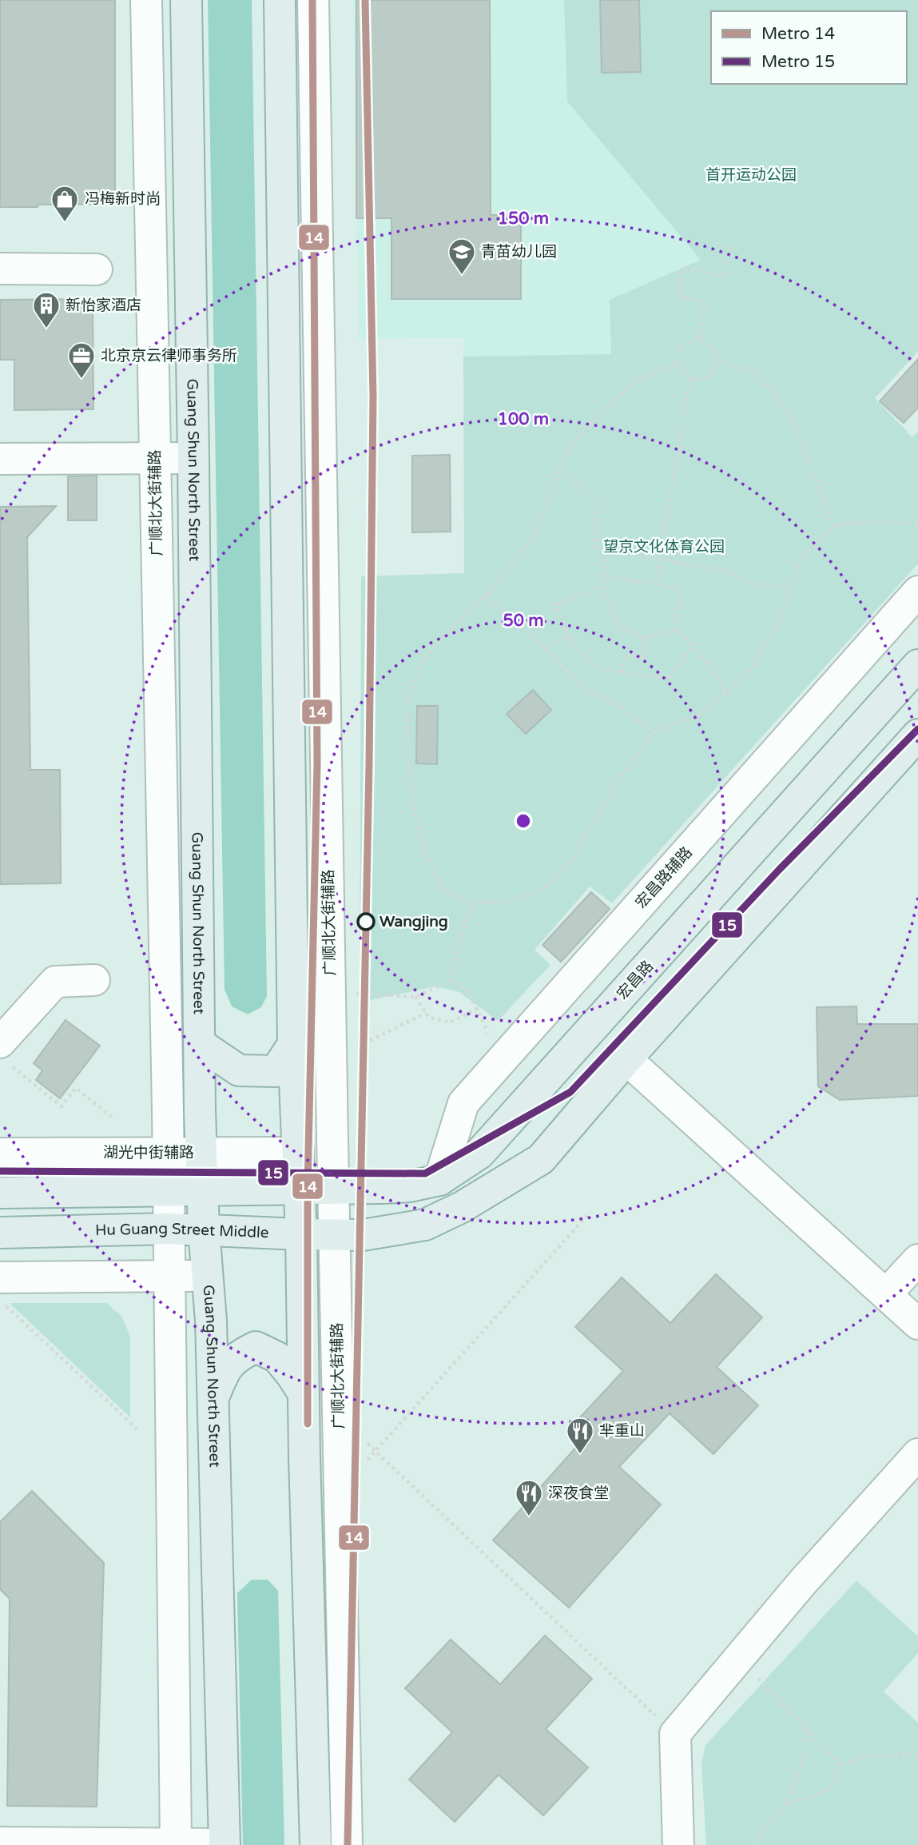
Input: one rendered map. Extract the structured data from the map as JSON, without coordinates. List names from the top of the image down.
{
  "streets": {
    "main road": ["Guang Shun North Street", "宏昌路", "Hu Guang Street Middle"],
    "street": ["广顺北大街辅路", "宏昌路辅路", "湖光中街辅路"]
  },
  "crossings": [
    ["Guang Shun North Street", "湖光中街辅路"],
    ["Guang Shun North Street", "Hu Guang Street Middle"],
    ["广顺北大街辅路", "宏昌路"],
    ["广顺北大街辅路", "湖光中街辅路"],
    ["广顺北大街辅路", "Hu Guang Street Middle"],
    ["宏昌路辅路", "宏昌路"]
  ],
  "parks": ["首开运动公园", "望京文化体育公园"],
  "places": {
    "shop": ["冯梅新时尚"],
    "school or university": ["青苗幼儿园"],
    "building": ["新怡家酒店"],
    "office": ["北京京云律师事务所"],
    "other": ["Wangjing"],
    "restaurant": ["芈重山", "深夜食堂"]
  },
  "lines": ["metro line 14", "metro line 15"],
  "legend": ["Metro 14", "Metro 15"],
  "rings": ["150 m", "100 m", "50 m"]
}
